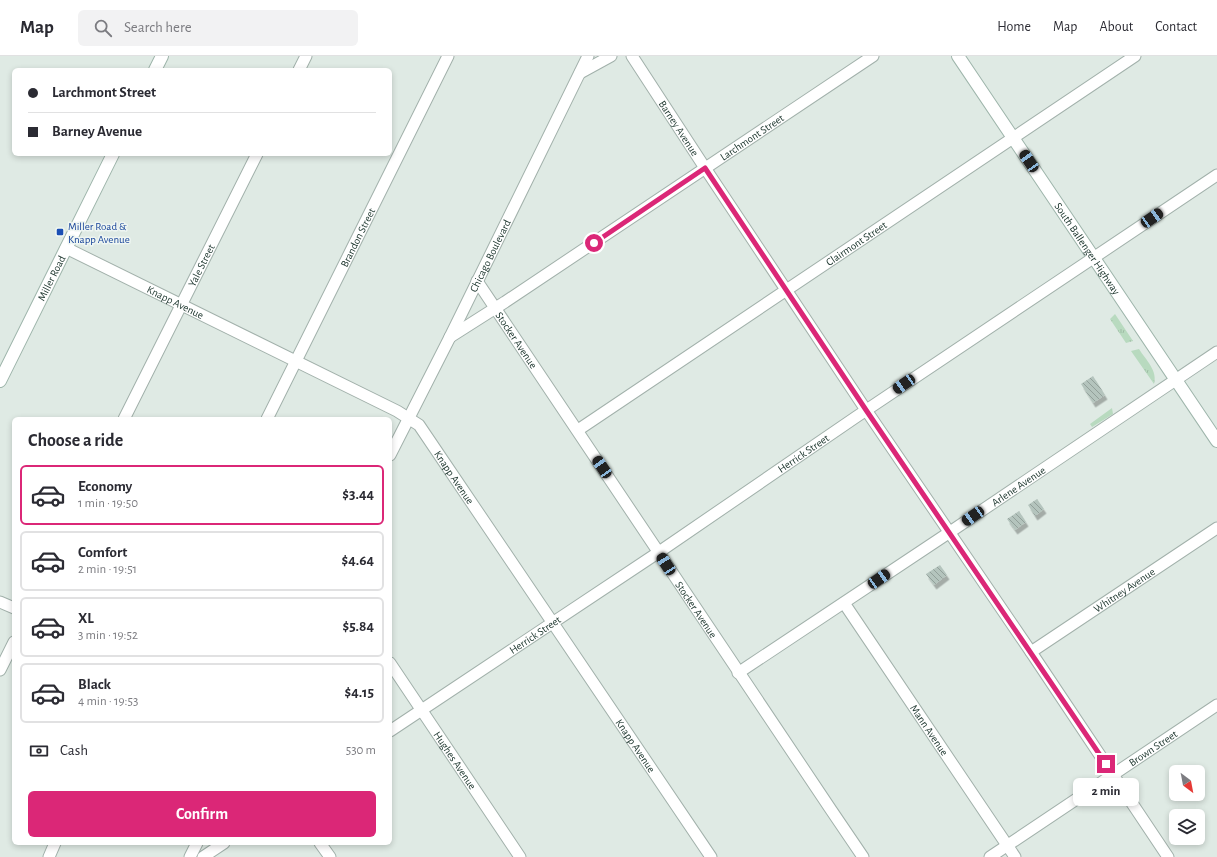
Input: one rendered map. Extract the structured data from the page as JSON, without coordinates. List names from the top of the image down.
{
  "streets": {
    "main road": ["South Ballenger Highway", "Miller Road"],
    "street": [
      "Barney Avenue",
      "Larchmont Street",
      "Brandon Street",
      "Clairmont Street",
      "Chicago Boulevard",
      "Yale Street",
      "Knapp Avenue",
      "Stocker Avenue",
      "Herrick Street",
      "Arlene Avenue",
      "Whitney Avenue",
      "Mann Avenue",
      "Brown Street",
      "Hughes Avenue"
    ]
  },
  "crossings": [
    ["Barney Avenue", "Larchmont Street"],
    ["Barney Avenue", "Clairmont Street"],
    ["Barney Avenue", "Herrick Street"],
    ["Barney Avenue", "Arlene Avenue"],
    ["Barney Avenue", "Whitney Avenue"],
    ["Barney Avenue", "Brown Street"],
    ["Larchmont Street", "Chicago Boulevard"],
    ["Larchmont Street", "Stocker Avenue"],
    ["Brandon Street", "Knapp Avenue"],
    ["Clairmont Street", "South Ballenger Highway"],
    ["Clairmont Street", "Stocker Avenue"],
    ["South Ballenger Highway", "Herrick Street"],
    ["South Ballenger Highway", "Arlene Avenue"],
    ["Chicago Boulevard", "Knapp Avenue"],
    ["Chicago Boulevard", "Stocker Avenue"],
    ["Yale Street", "Knapp Avenue"],
    ["Miller Road", "Knapp Avenue"],
    ["Knapp Avenue", "Herrick Street"],
    ["Stocker Avenue", "Herrick Street"],
    ["Stocker Avenue", "Arlene Avenue"],
    ["Herrick Street", "Hughes Avenue"],
    ["Arlene Avenue", "Mann Avenue"],
    ["Mann Avenue", "Brown Street"]
  ],
  "places": {
    "transit": ["Miller Road & Knapp Avenue"]
  },
  "north": "bottom right",
  "page": {
    "header": "Map",
    "search": "Search here",
    "nav": [
      "Home",
      "Map",
      "About",
      "Contact"
    ],
    "banner": ["Larchmont Street", "Barney Avenue"],
    "heading": "Choose a ride",
    "list": [
      {
        "name": "Economy",
        "note": "1 min · 19:50",
        "value": "$3.44"
      },
      {
        "name": "Comfort",
        "note": "2 min · 19:51",
        "value": "$4.64"
      },
      {
        "name": "XL",
        "note": "3 min · 19:52",
        "value": "$5.84"
      },
      {
        "name": "Black",
        "note": "4 min · 19:53",
        "value": "$4.15"
      }
    ],
    "pay": ["Cash", "530 m"],
    "bubble": "2 min",
    "buttons": "Confirm"
  }
}
